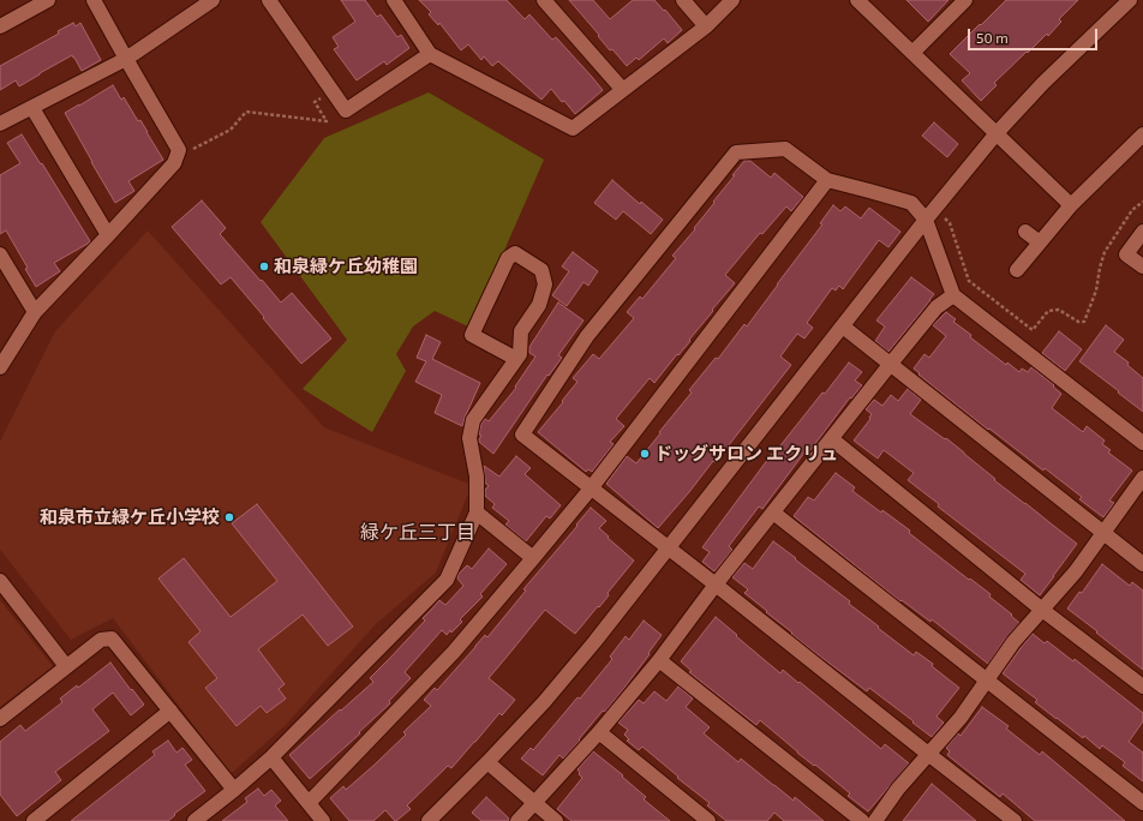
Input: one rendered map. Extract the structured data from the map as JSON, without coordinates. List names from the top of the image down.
{
  "districts": ["緑ケ丘三丁目"],
  "places": ["和泉緑ケ丘幼稚園", "ドッグサロン エクリュ", "和泉市立緑ケ丘小学校"],
  "scale_bar": "50 m"
}
